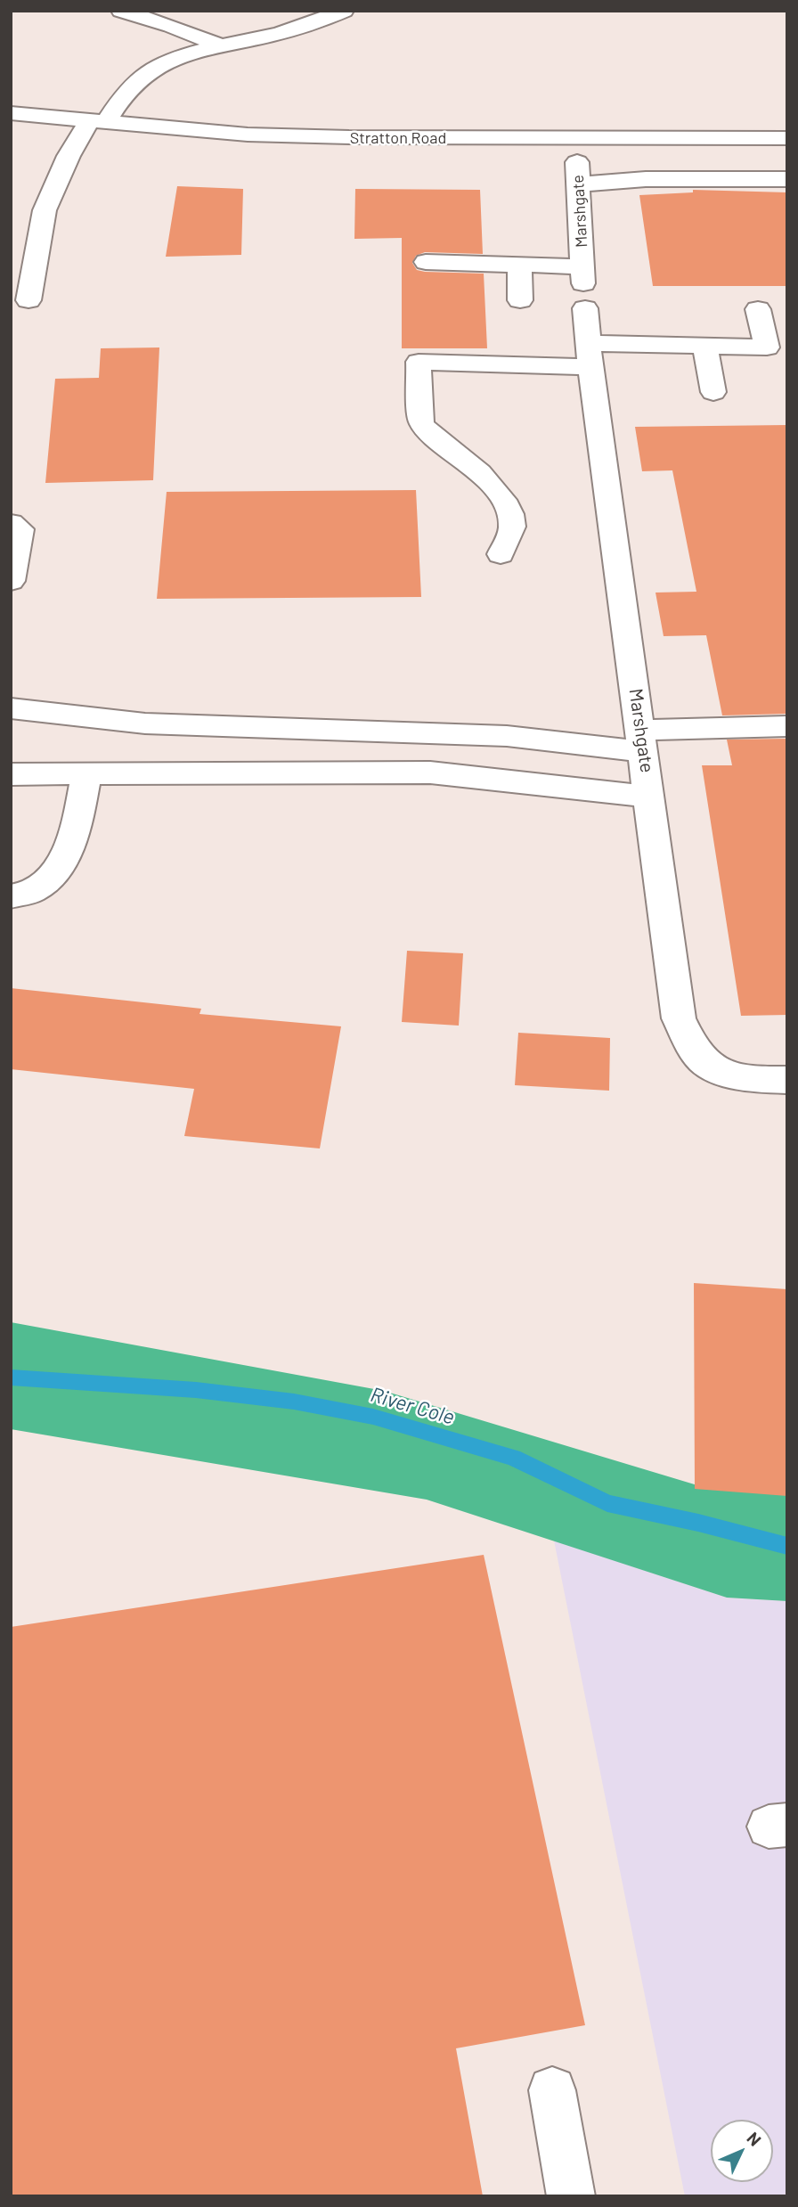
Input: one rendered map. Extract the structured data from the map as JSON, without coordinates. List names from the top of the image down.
{
  "streets": {
    "street": ["Stratton Road", "Marshgate"]
  },
  "crossings": [
    ["Stratton Road", "Marshgate"]
  ],
  "water": ["River Cole"],
  "north": "top right"
}
